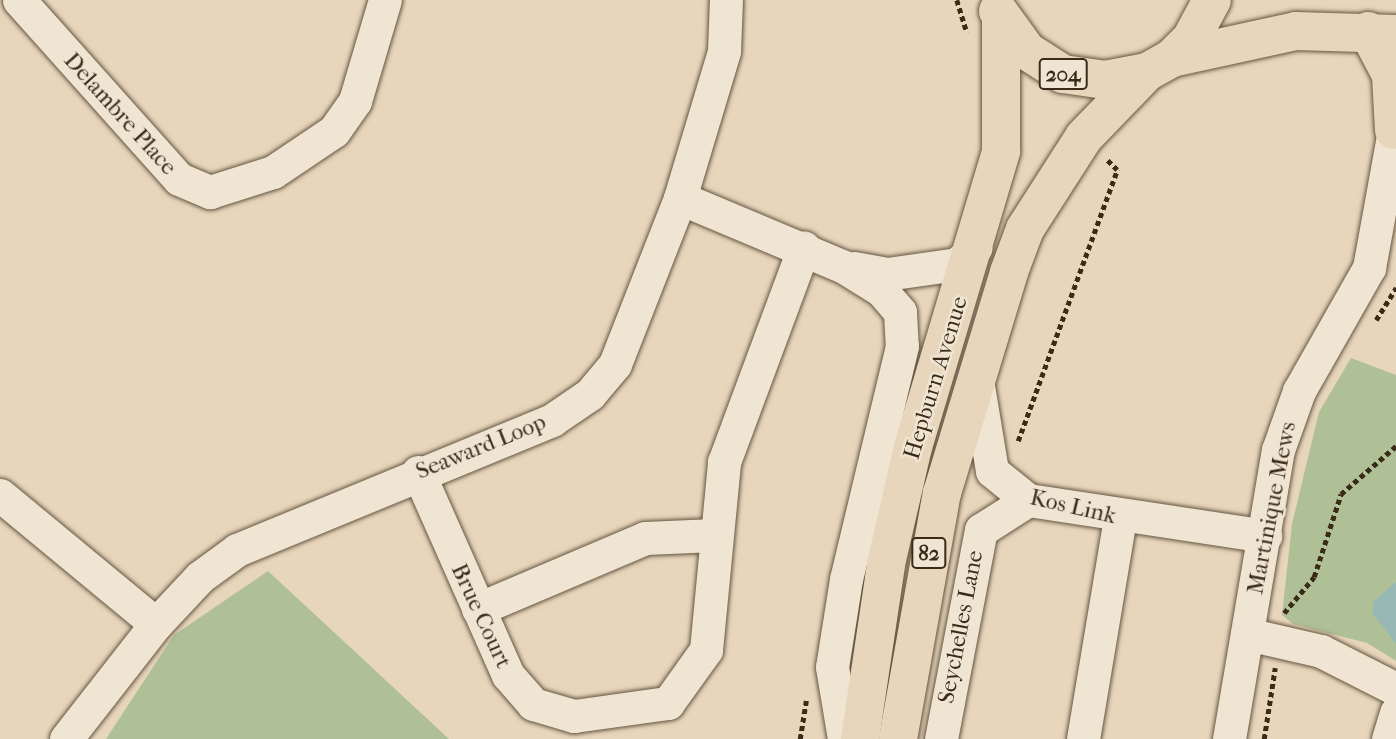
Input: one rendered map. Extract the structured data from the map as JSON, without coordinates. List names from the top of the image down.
{
  "streets": {
    "main road": ["204", "Hepburn Avenue", "82"],
    "street": [
      "Delambre Place",
      "Seaward Loop",
      "Kos Link",
      "Martinique Mews",
      "Brue Court",
      "Seychelles Lane"
    ]
  },
  "crossings": [
    ["204", "Hepburn Avenue"],
    ["204", "82"],
    ["Hepburn Avenue", "Kos Link"],
    ["Hepburn Avenue", "82"],
    ["Seaward Loop", "Brue Court"],
    ["Kos Link", "Martinique Mews"],
    ["Kos Link", "Seychelles Lane"]
  ]
}
